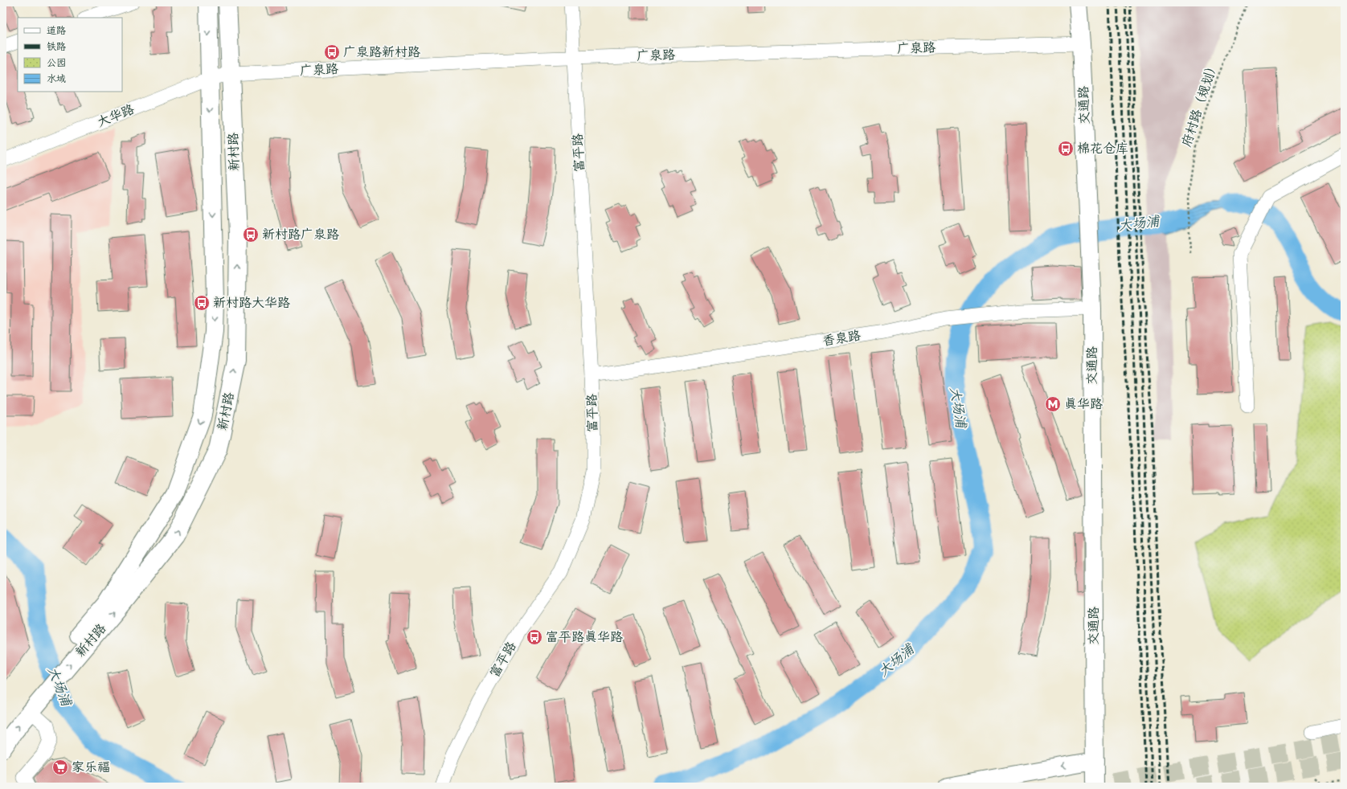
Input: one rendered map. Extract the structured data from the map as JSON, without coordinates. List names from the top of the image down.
{
  "streets": {
    "main road": ["交通路", "新村路"],
    "street": [
      "广泉路",
      "大华路",
      "富平路",
      "香泉路"
    ],
    "path": ["府村路（规划）"]
  },
  "crossings": [
    ["广泉路", "交通路"],
    ["广泉路", "大华路"],
    ["广泉路", "新村路"],
    ["广泉路", "富平路"],
    ["交通路", "香泉路"],
    ["大华路", "新村路"],
    ["富平路", "香泉路"]
  ],
  "water": ["大场浦"],
  "places": {
    "bus stop": [
      "广泉路新村路",
      "棉花仓库",
      "新村路广泉路",
      "新村路大华路",
      "富平路真华路"
    ],
    "metro station": ["真华路"],
    "supermarket": ["家乐福"]
  },
  "legend": [
    "道路",
    "铁路",
    "公园",
    "水域"
  ]
}
